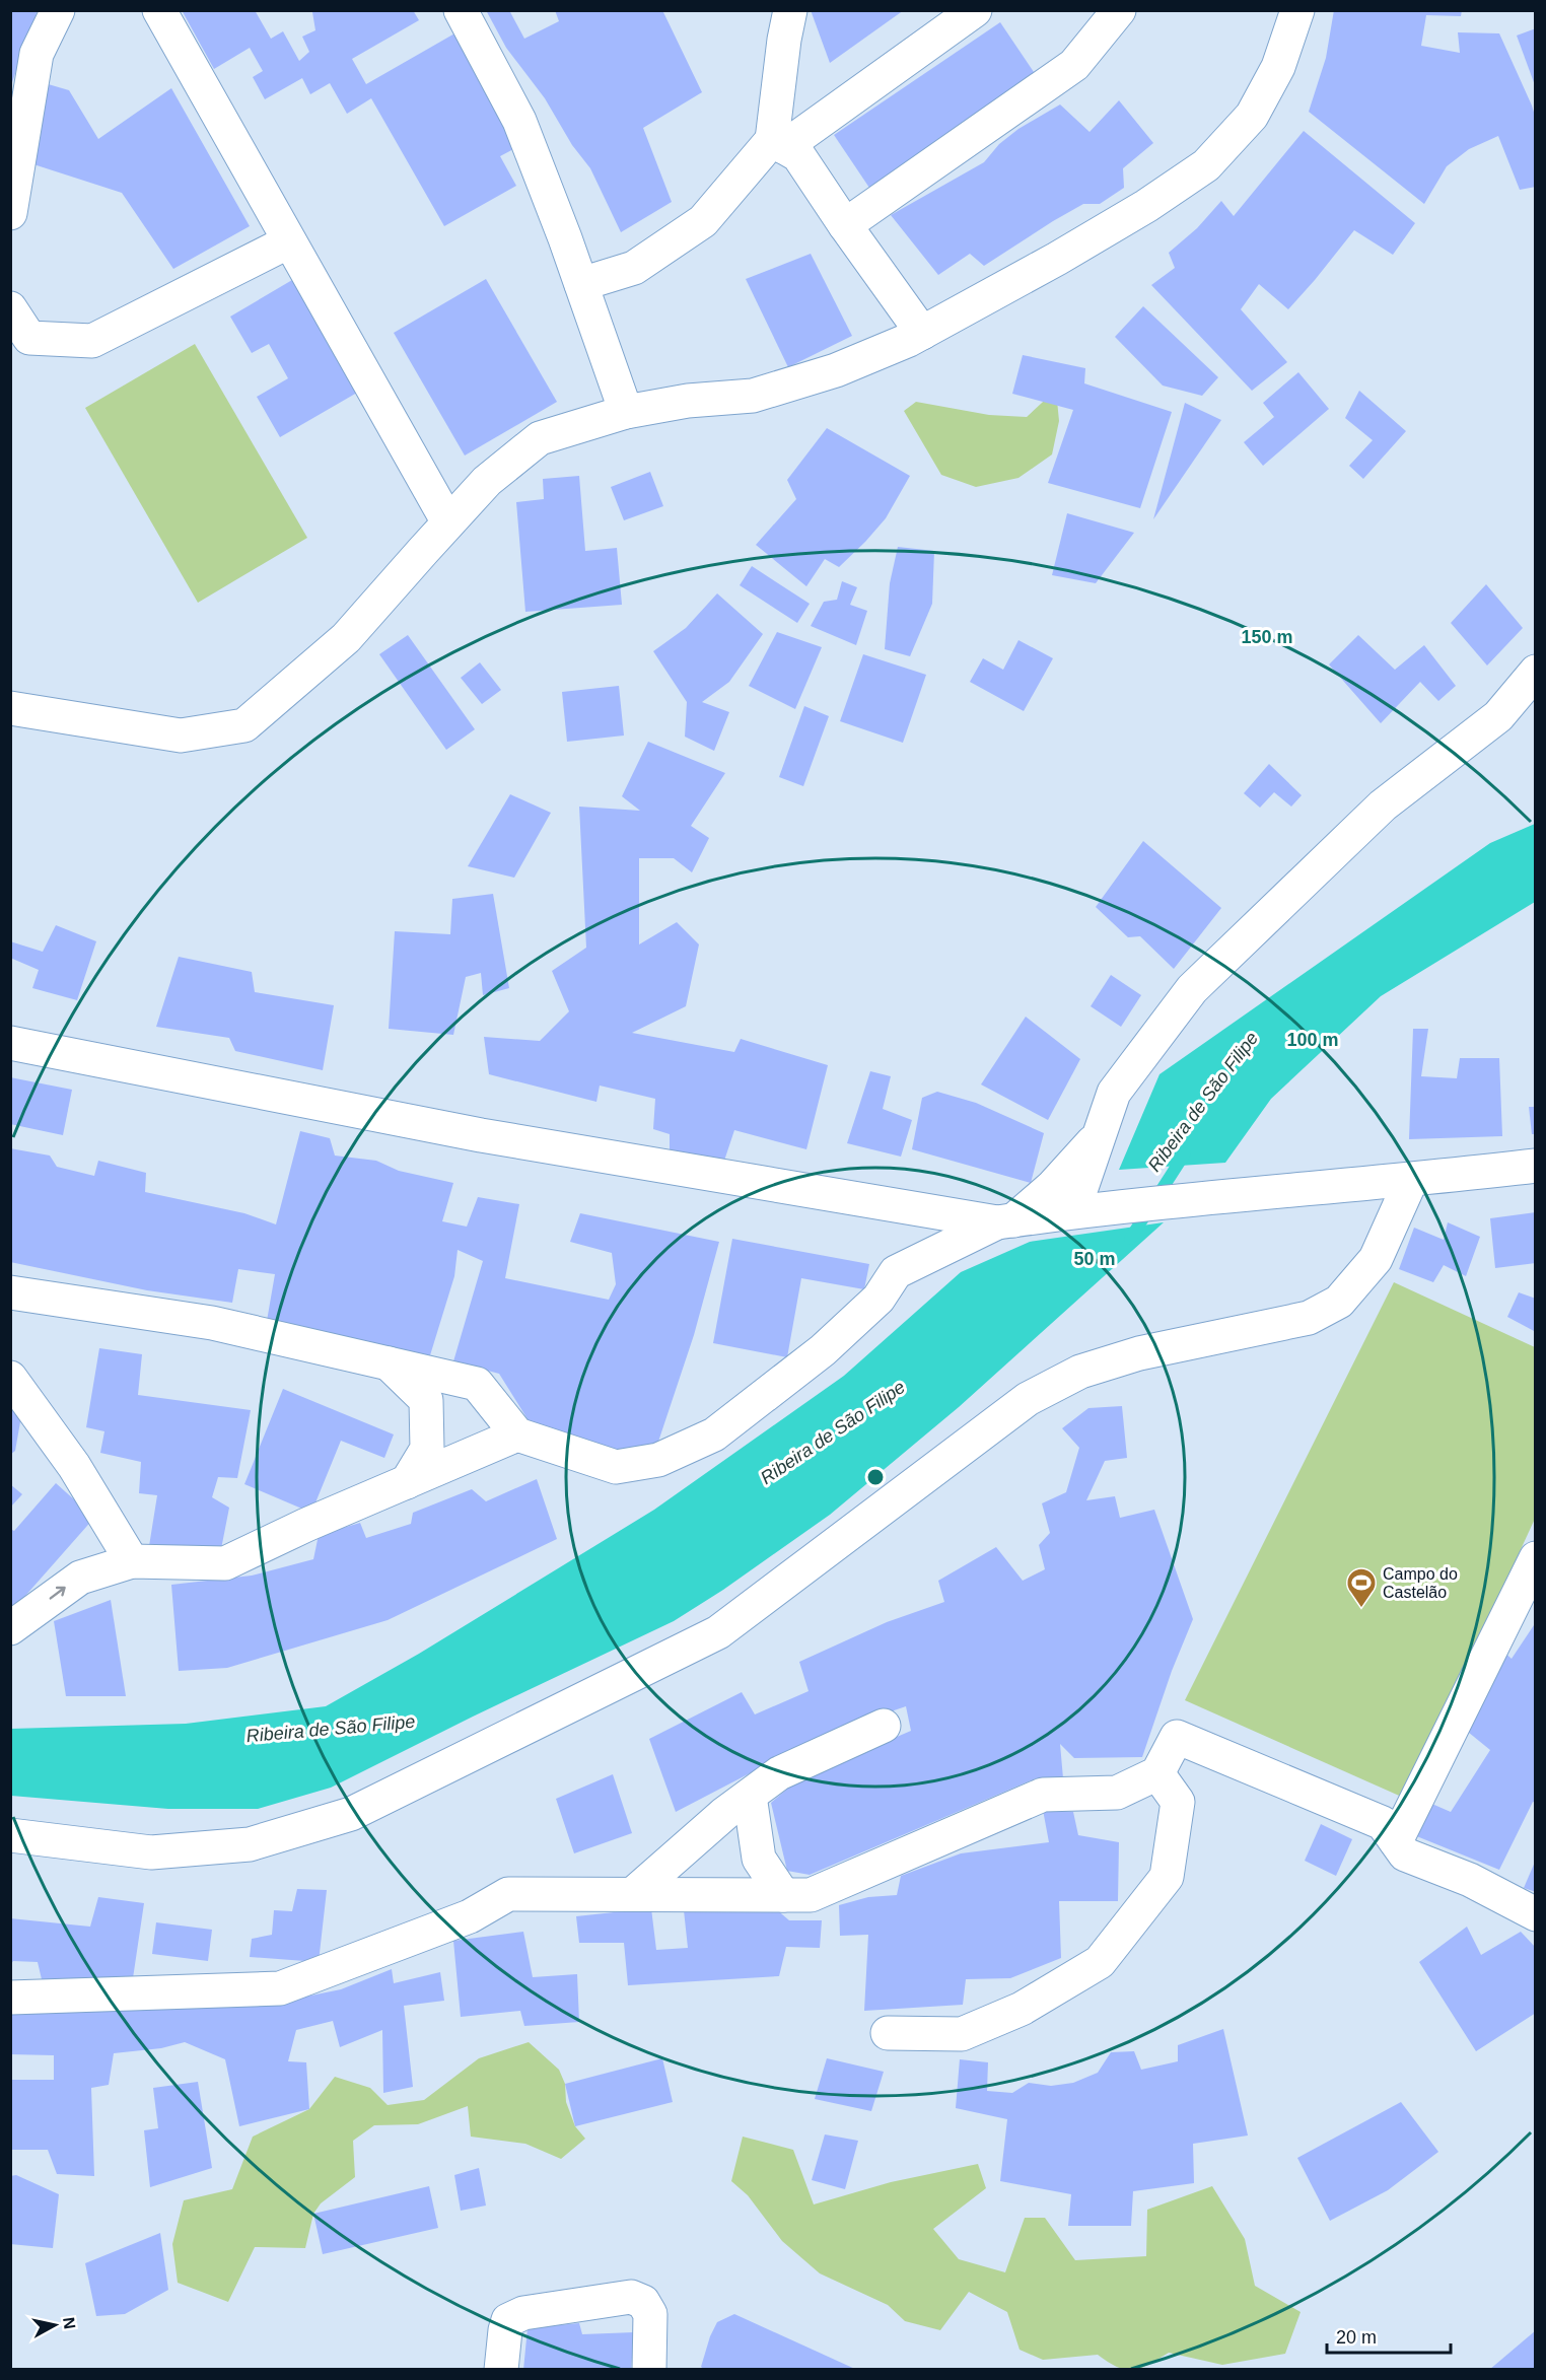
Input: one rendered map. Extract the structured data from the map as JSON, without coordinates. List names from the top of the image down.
{
  "water": ["Ribeira de São Filipe"],
  "places": {
    "sports": ["Campo do Castelão"]
  },
  "scale_bar": "20 m",
  "north": "right",
  "rings": ["150 m", "100 m", "50 m"]
}
